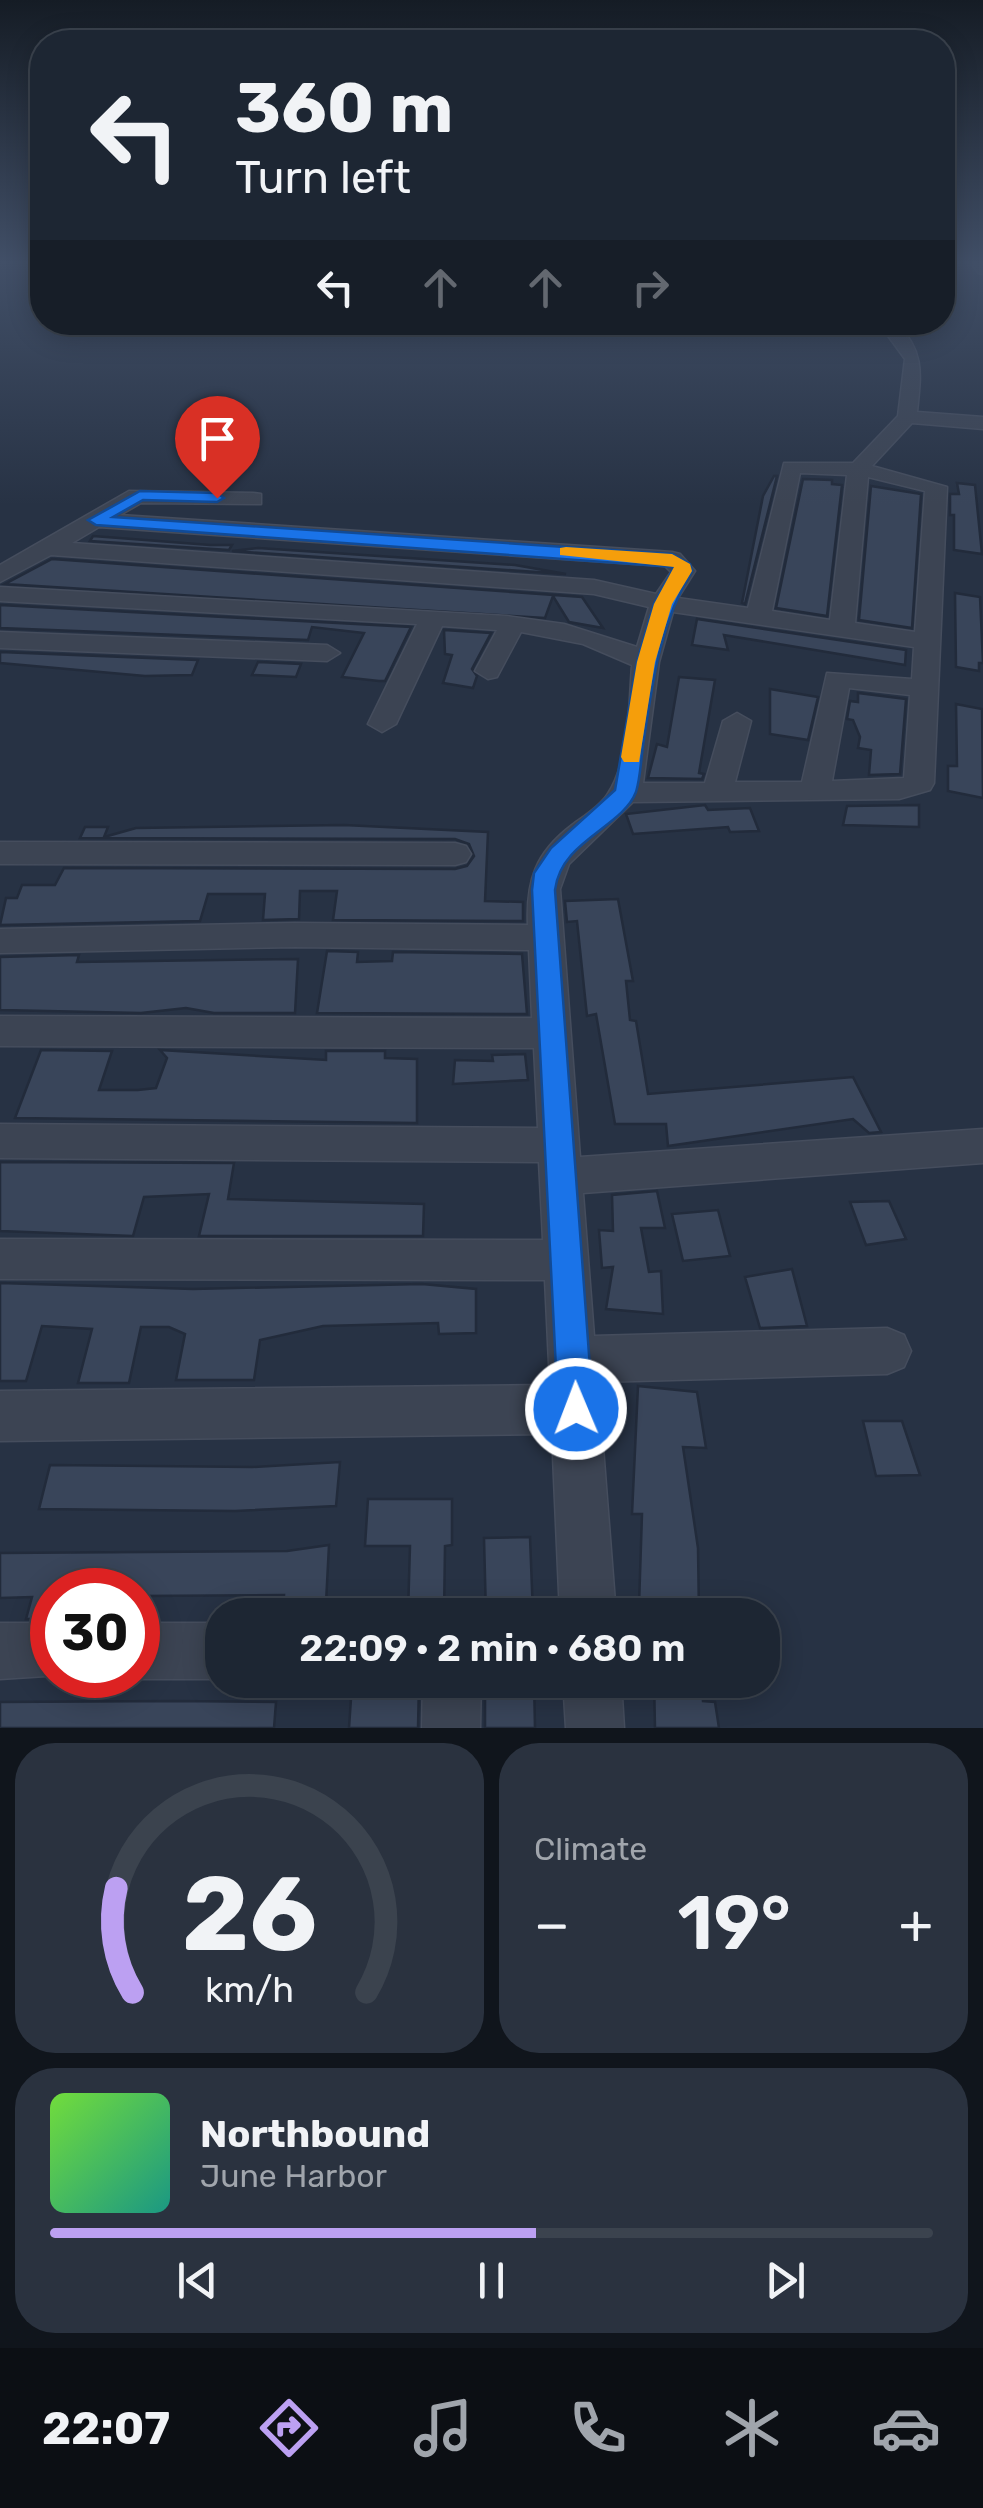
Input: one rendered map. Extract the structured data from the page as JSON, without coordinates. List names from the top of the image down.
{
  "page": {
    "turn": ["360 m", "Turn left"],
    "limit": "30",
    "trip": "22:09 · 2 min · 680 m",
    "tile": "Climate",
    "heat": ["−", "19°", "+"],
    "song": ["Northbound", "June Harbor"],
    "tabs": "22:07",
    "gauge": ["26", "km/h"]
  }
}
